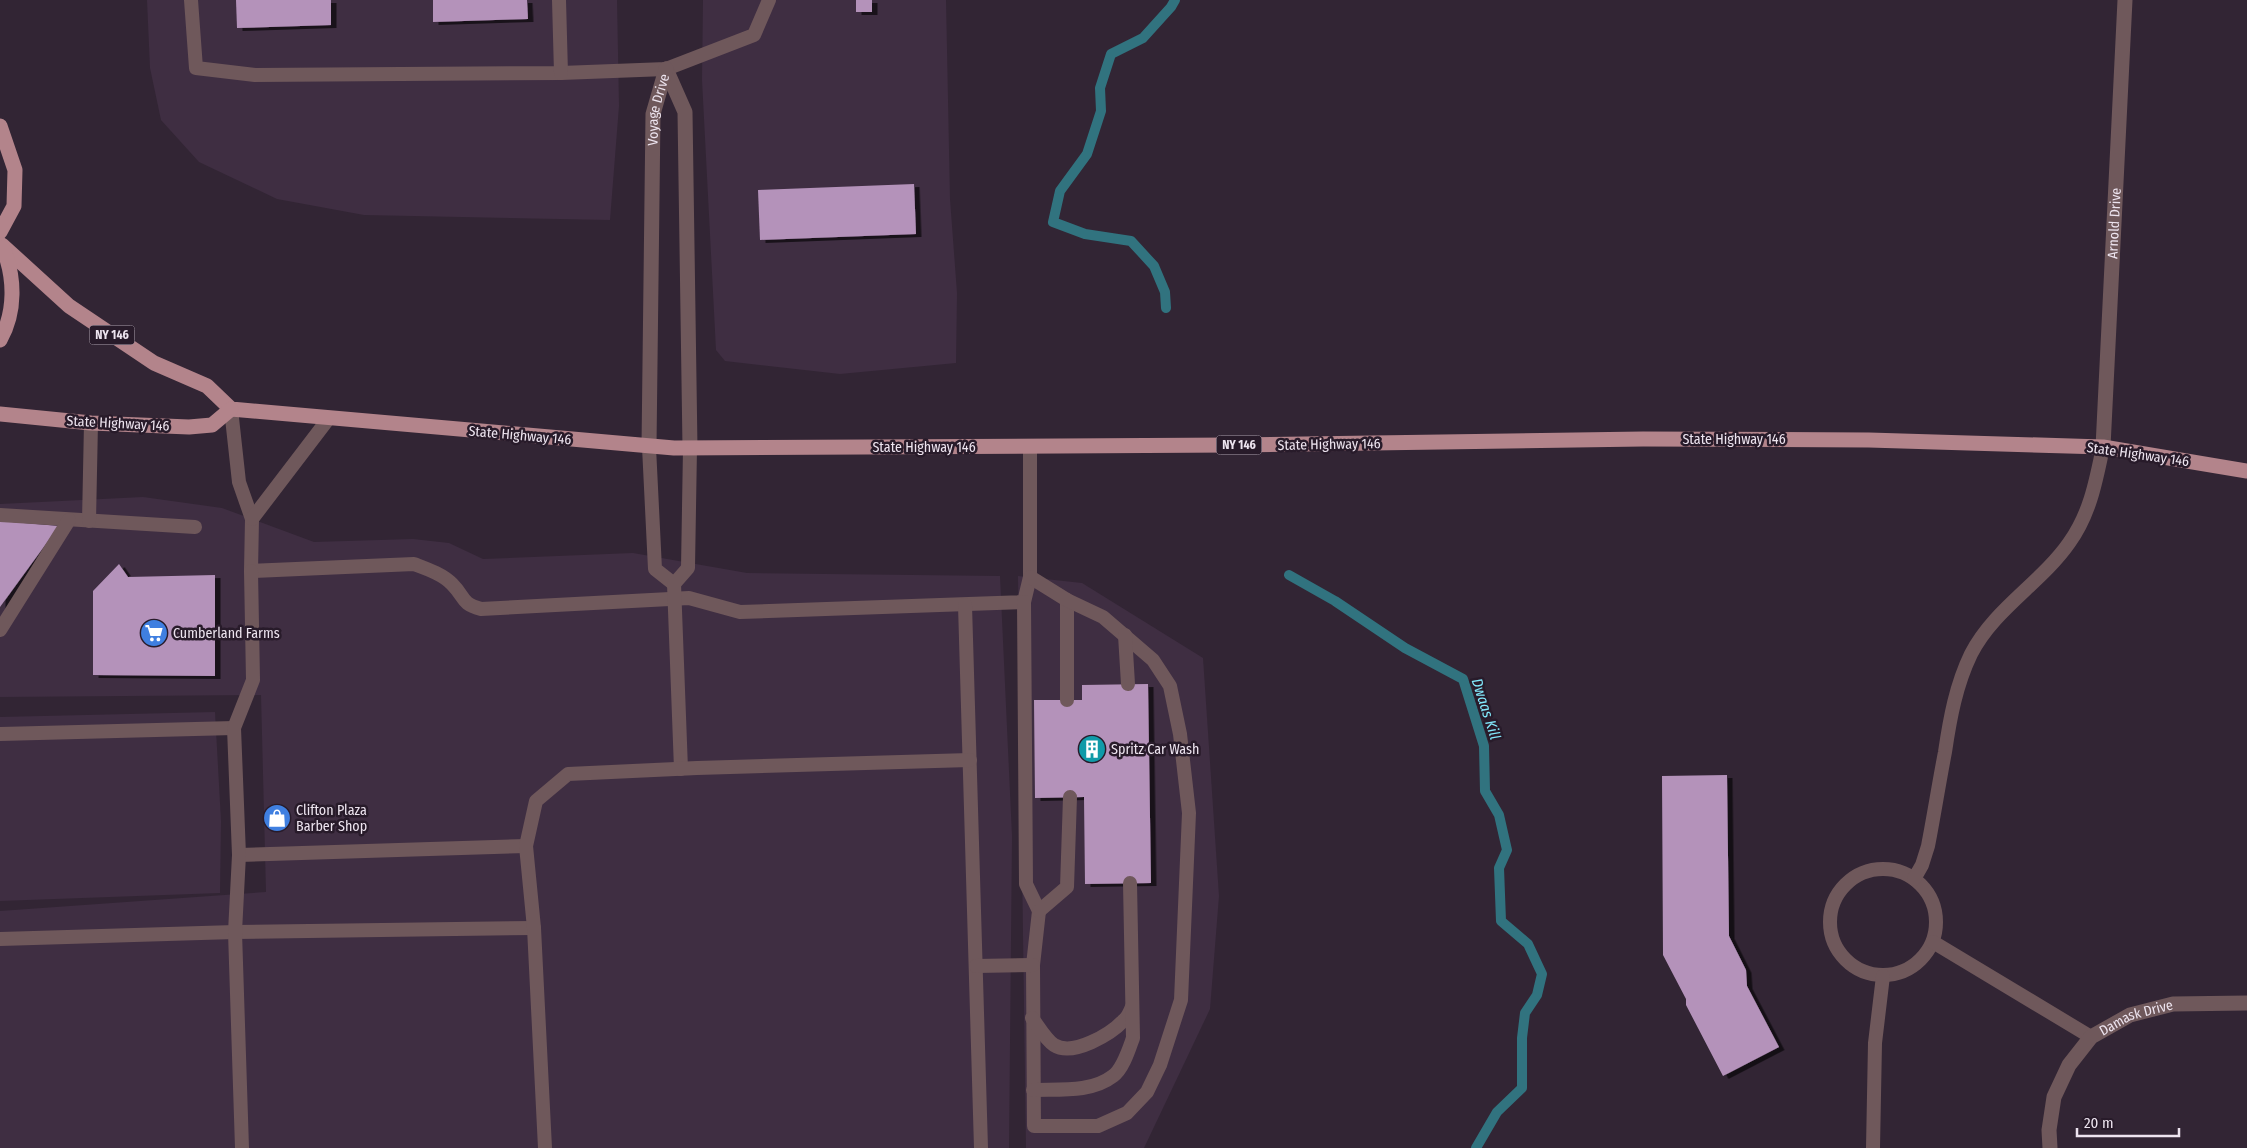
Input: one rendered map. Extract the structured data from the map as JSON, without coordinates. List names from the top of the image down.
{
  "streets": {
    "main road": ["NY 146", "State Highway 146"],
    "street": ["Voyage Drive", "Arnold Drive", "Damask Drive"]
  },
  "crossings": [
    ["Voyage Drive", "State Highway 146"],
    ["Arnold Drive", "State Highway 146"],
    ["NY 146", "State Highway 146"]
  ],
  "water": ["Dwaas Kill"],
  "places": {
    "supermarket": ["Cumberland Farms"],
    "building": ["Spritz Car Wash"],
    "shop": ["Clifton Plaza Barber Shop"]
  },
  "scale_bar": "20 m"
}
